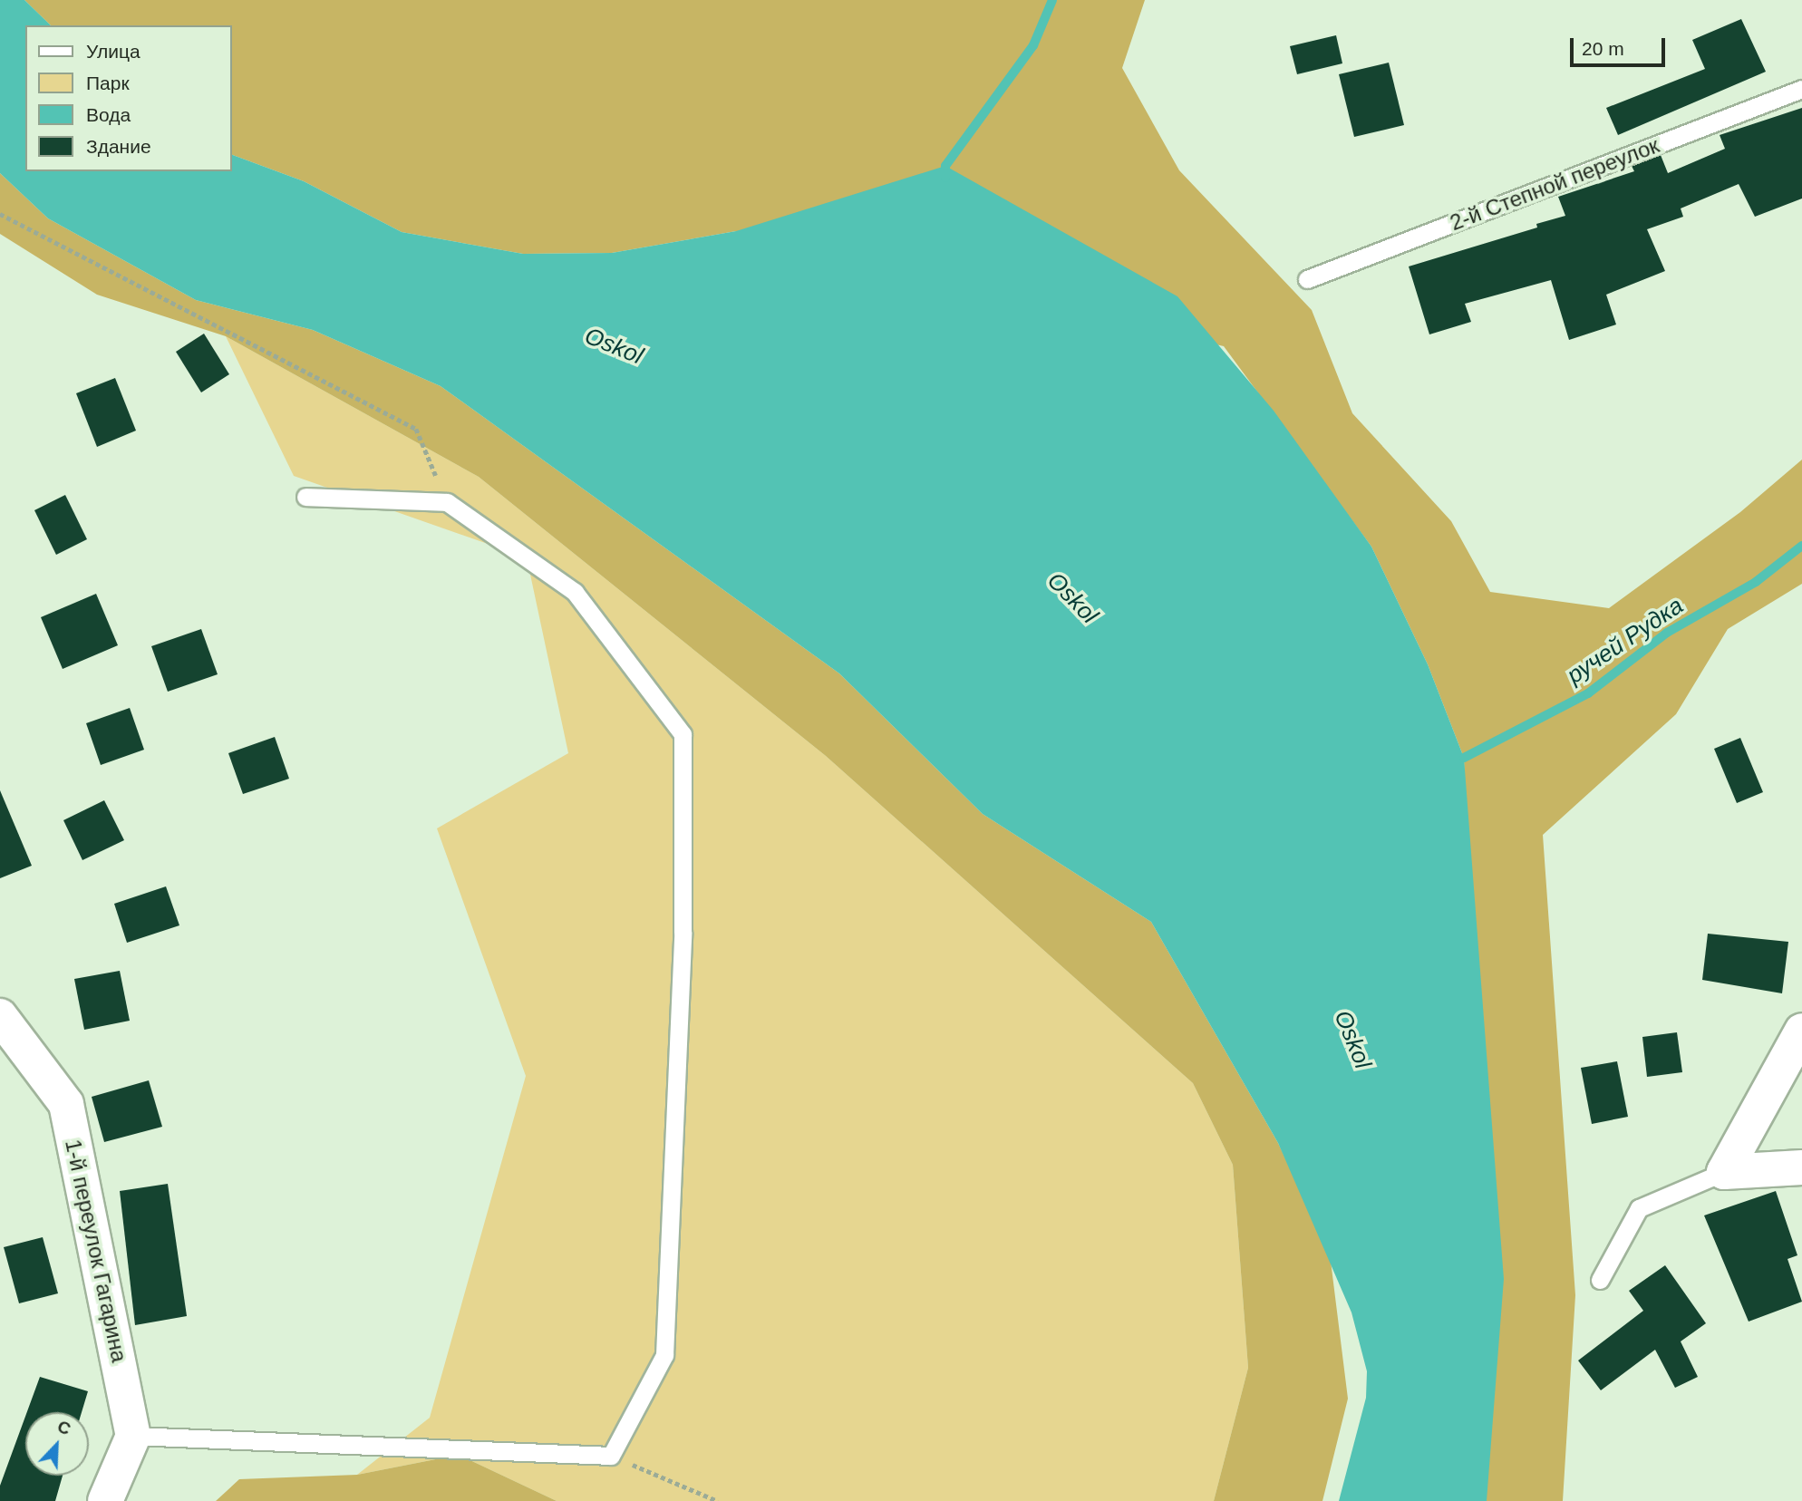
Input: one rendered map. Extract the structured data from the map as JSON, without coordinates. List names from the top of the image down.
{
  "streets": {
    "street": ["1-й переулок Гагарина"],
    "lane": ["2-й Степной переулок"]
  },
  "water": ["Oskol", "ручей Рудка"],
  "legend": [
    "Улица",
    "Парк",
    "Вода",
    "Здание"
  ],
  "scale_bar": "20 m",
  "north": "top right"
}
